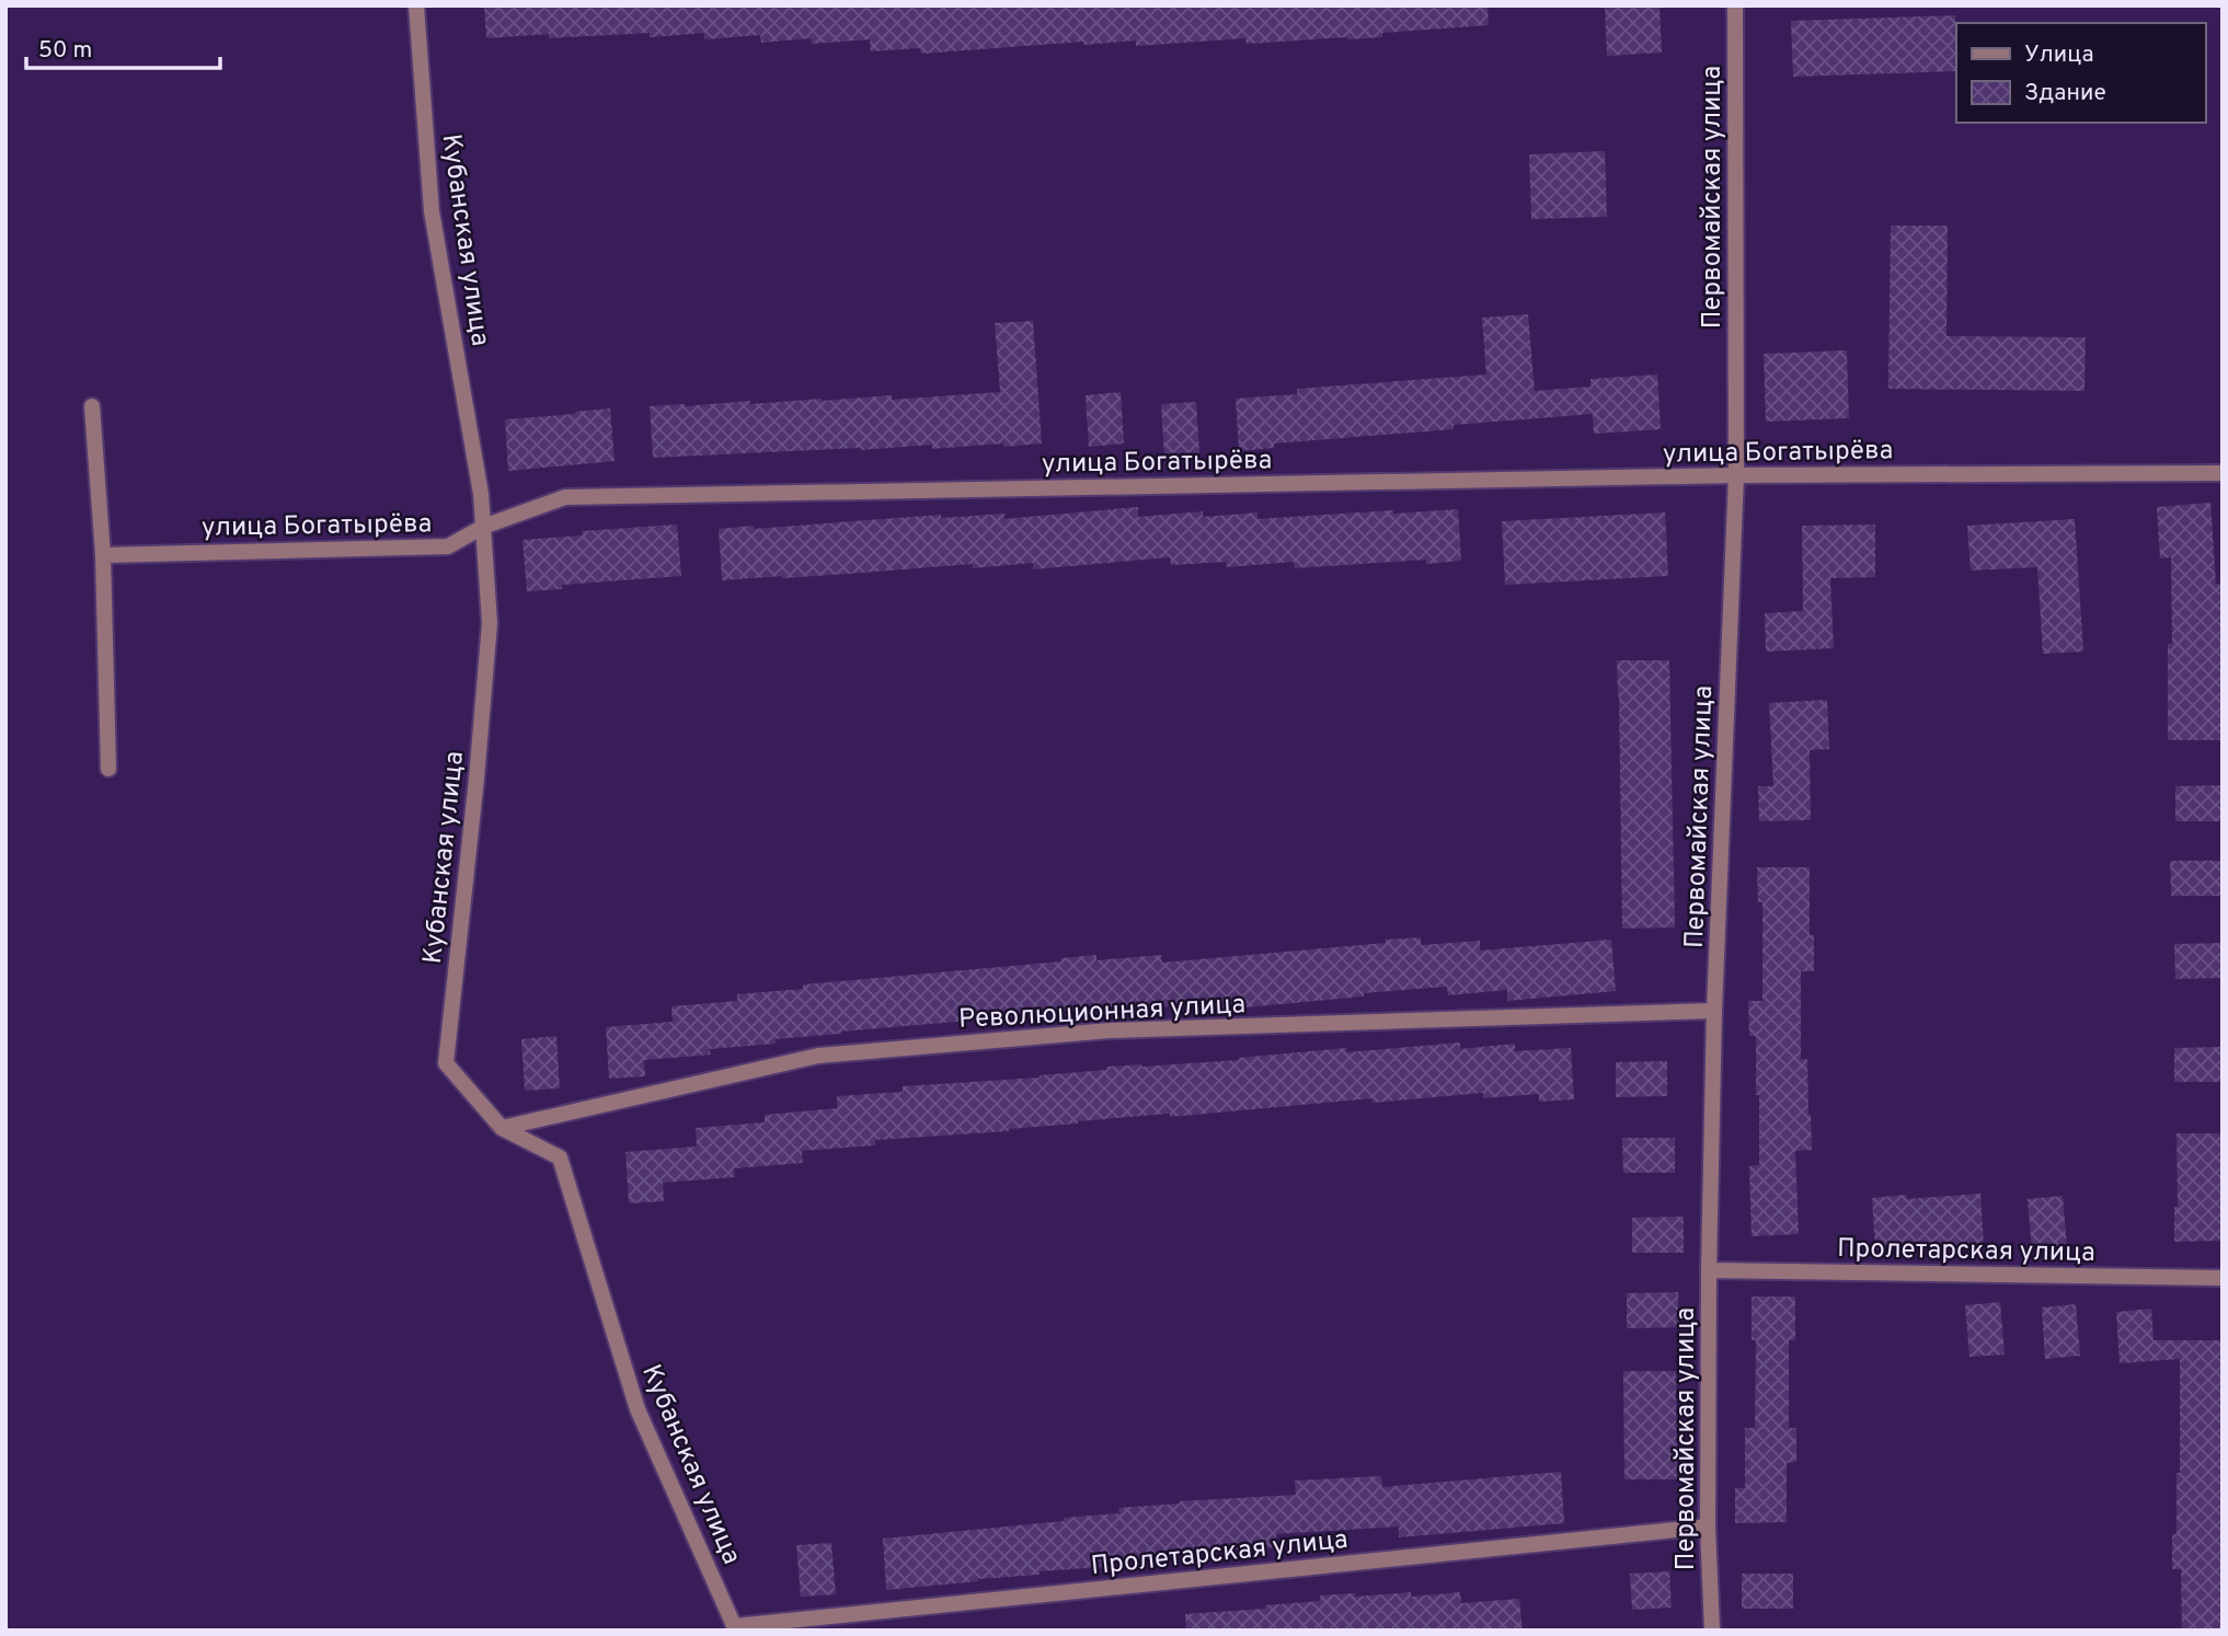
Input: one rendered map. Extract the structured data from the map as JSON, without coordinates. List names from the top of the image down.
{
  "streets": {
    "street": [
      "Первомайская улица",
      "Кубанская улица",
      "улица Богатырёва",
      "Революционная улица",
      "Пролетарская улица"
    ]
  },
  "crossings": [
    ["Первомайская улица", "улица Богатырёва"],
    ["Первомайская улица", "Революционная улица"],
    ["Первомайская улица", "Пролетарская улица"],
    ["Кубанская улица", "улица Богатырёва"],
    ["Кубанская улица", "Революционная улица"],
    ["Кубанская улица", "Пролетарская улица"]
  ],
  "legend": ["Улица", "Здание"],
  "scale_bar": "50 m"
}
